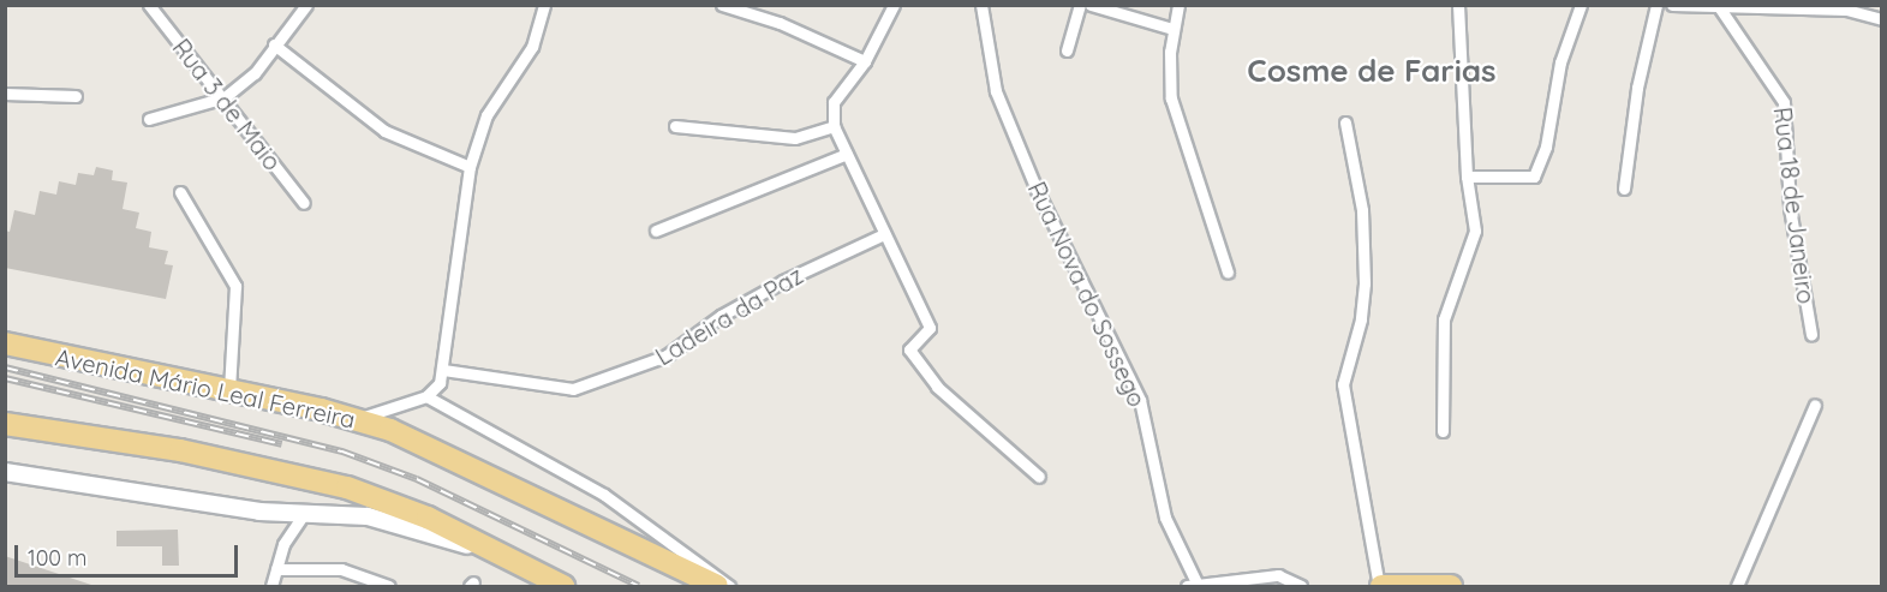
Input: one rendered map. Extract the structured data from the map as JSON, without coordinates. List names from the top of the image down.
{
  "streets": {
    "highway": ["Avenida Mário Leal Ferreira"],
    "street": [
      "Rua 3 de Maio",
      "Rua 18 de Janeiro",
      "Rua Nova do Sossego",
      "Ladeira da Paz"
    ]
  },
  "districts": ["Cosme de Farias"],
  "scale_bar": "100 m"
}
